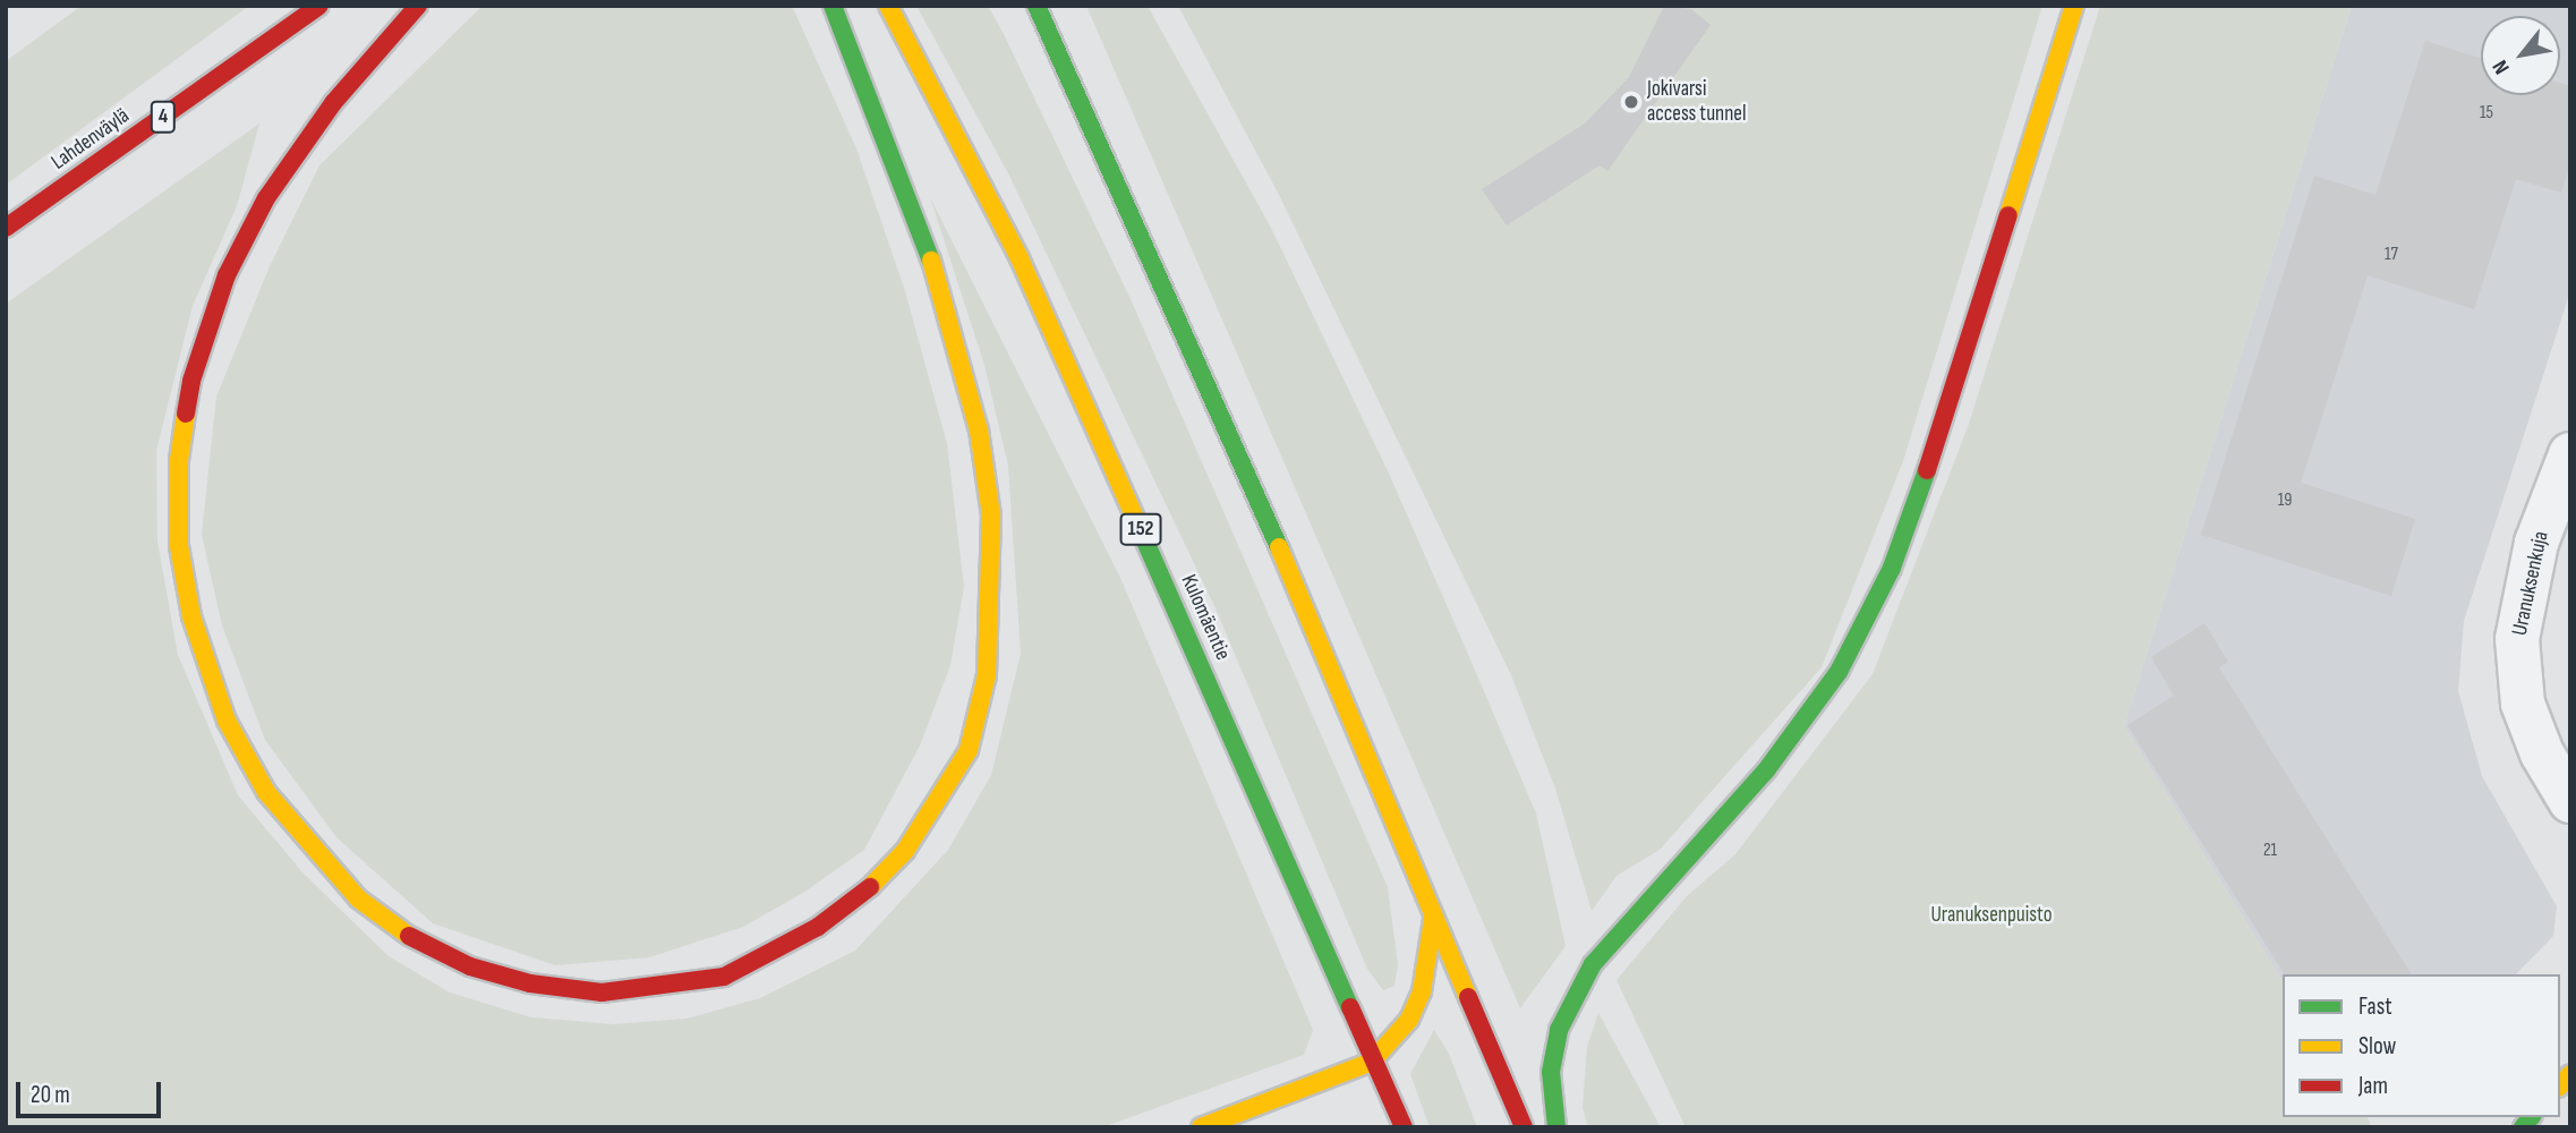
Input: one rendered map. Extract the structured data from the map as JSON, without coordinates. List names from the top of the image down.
{
  "streets": {
    "main road": [
      "4",
      "Lahdenväylä",
      "152",
      "Kulomäentie"
    ],
    "street": ["Uranuksenkuja"]
  },
  "parks": ["Uranuksenpuisto"],
  "places": ["Jokivarsi access tunnel"],
  "house_numbers": [
    "15",
    "17",
    "19",
    "21"
  ],
  "legend": ["Fast", "Slow", "Jam"],
  "scale_bar": "20 m",
  "north": "bottom left"
}
